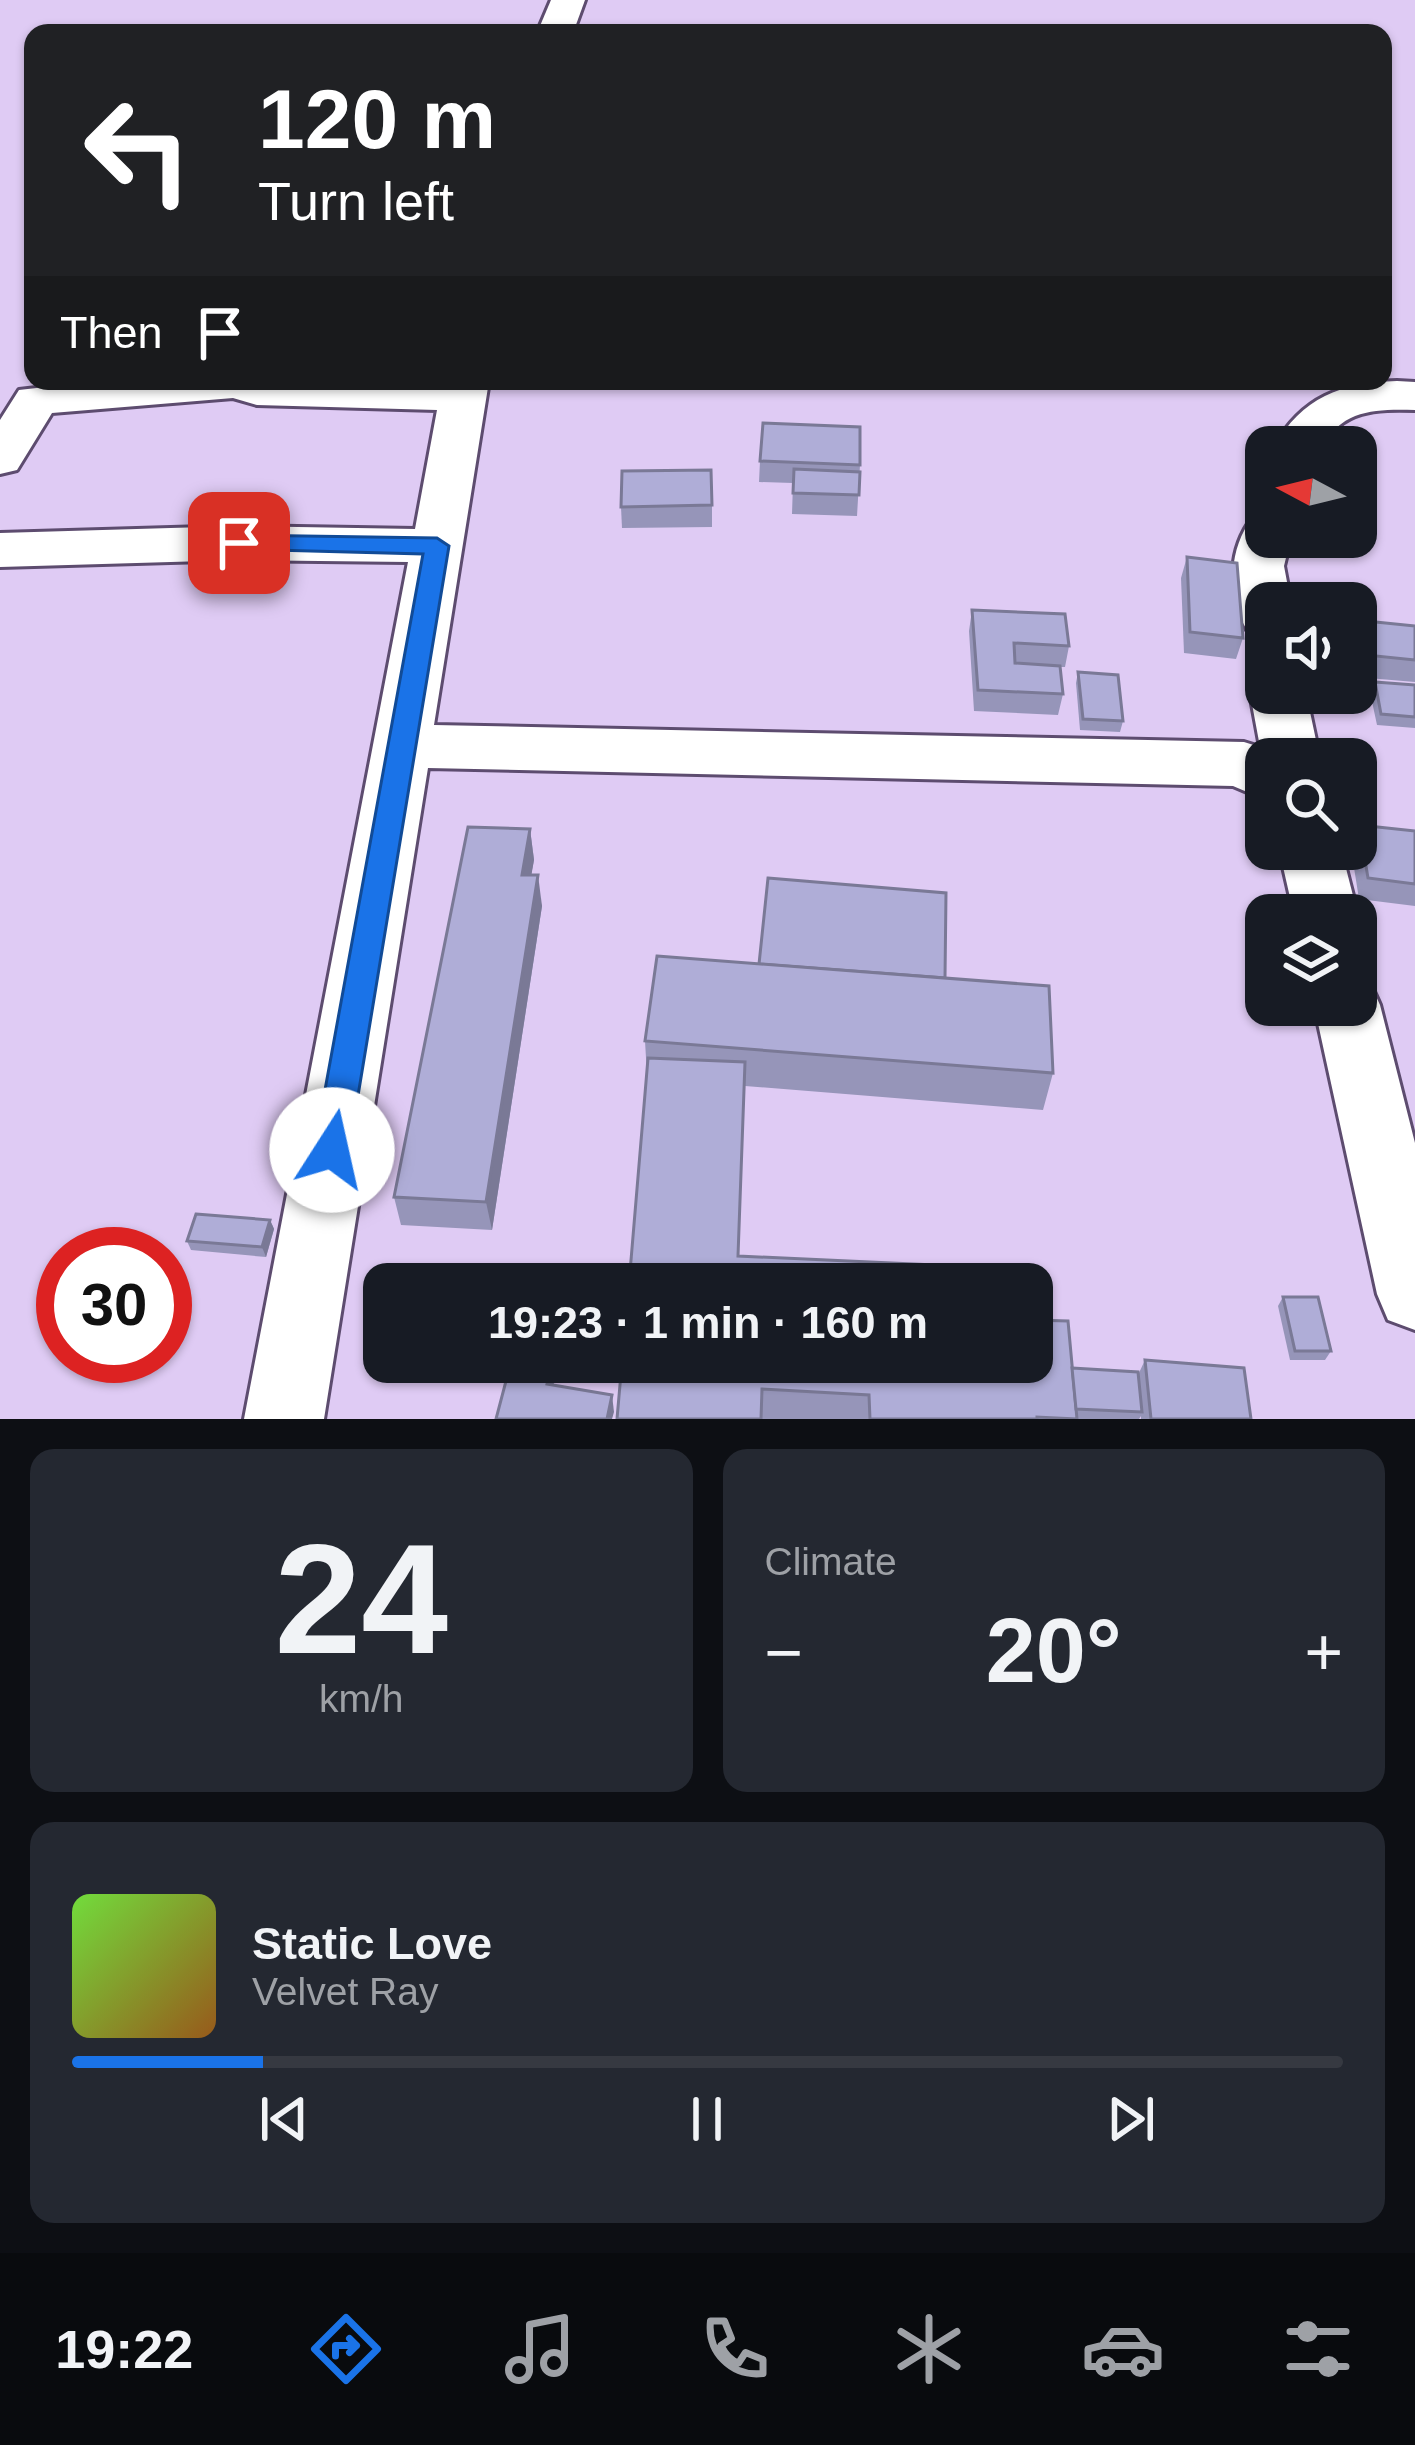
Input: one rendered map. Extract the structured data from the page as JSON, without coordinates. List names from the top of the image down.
{
  "north": "left",
  "page": {
    "turn": ["120 m", "Turn left"],
    "then": "Then",
    "limit": "30",
    "trip": "19:23 · 1 min · 160 m",
    "tile": [
      ["24", "km/h"],
      "Climate"
    ],
    "heat": ["−", "20°", "+"],
    "song": ["Static Love", "Velvet Ray"],
    "tabs": "19:22"
  }
}
